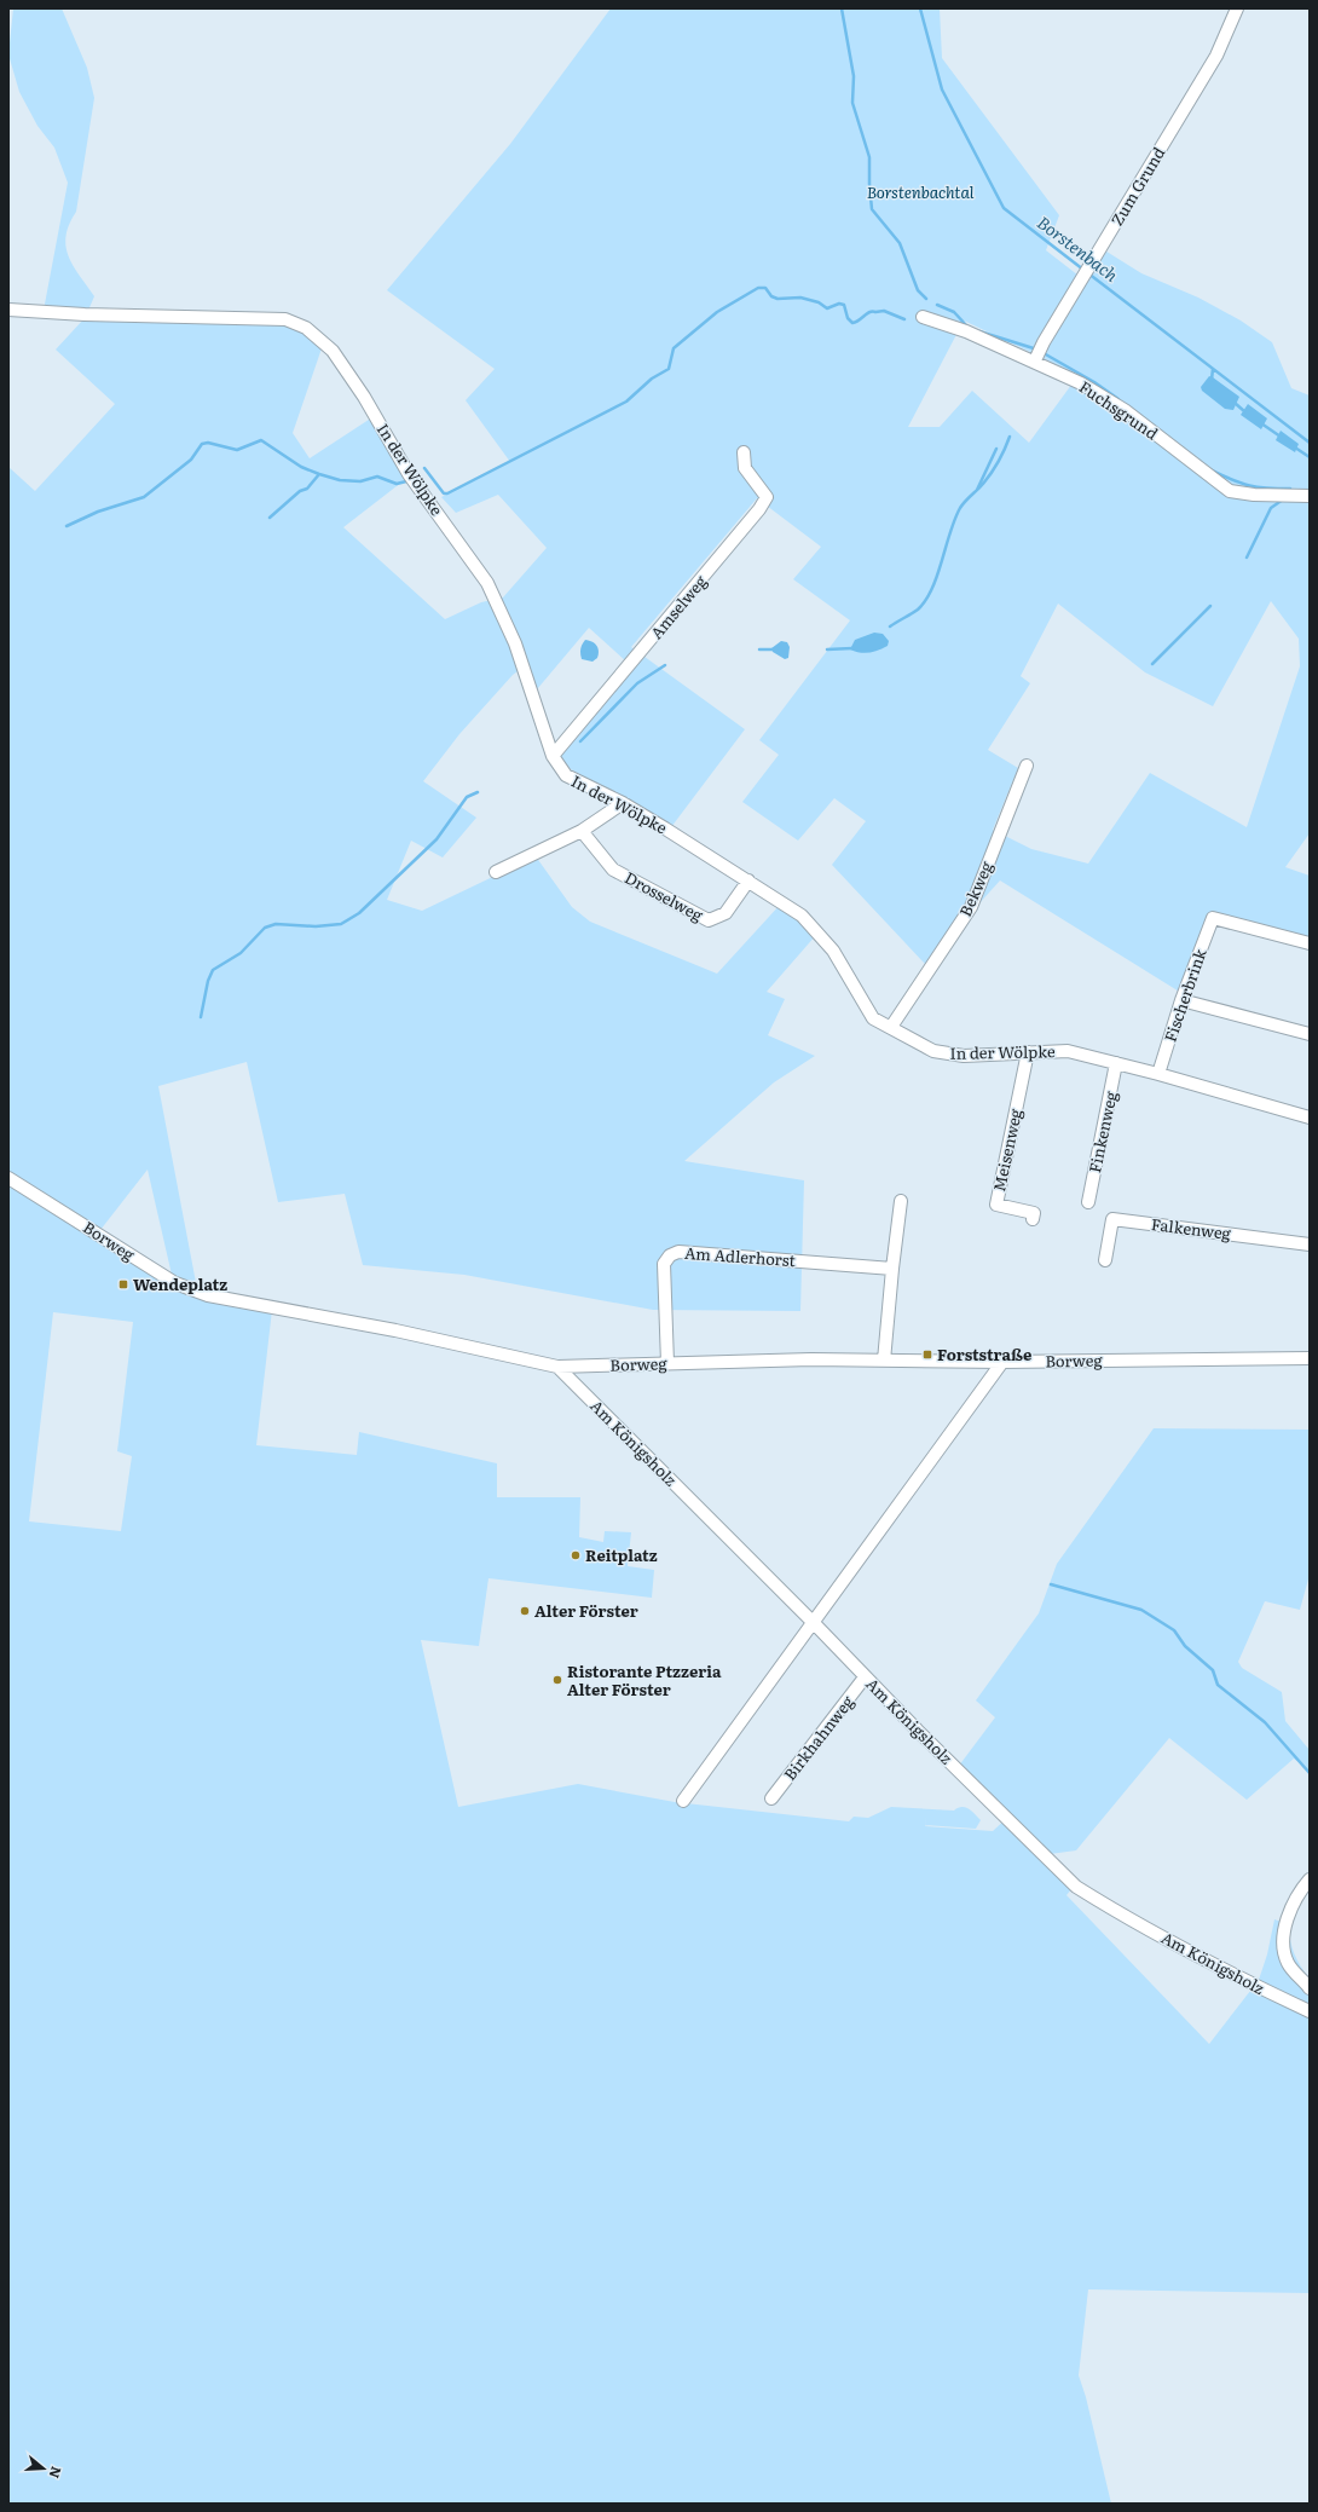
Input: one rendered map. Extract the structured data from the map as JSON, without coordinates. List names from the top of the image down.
{
  "streets": {
    "street": [
      "Zum Grund",
      "Fuchsgrund",
      "In der Wölpke",
      "Amselweg",
      "Bekweg",
      "Drosselweg",
      "Fischerbrink",
      "Finkenweg",
      "Meisenweg",
      "Falkenweg",
      "Borweg",
      "Am Adlerhorst",
      "Am Königsholz",
      "Birkhahnweg"
    ]
  },
  "crossings": [
    ["Zum Grund", "Fuchsgrund"],
    ["In der Wölpke", "Amselweg"],
    ["In der Wölpke", "Bekweg"],
    ["In der Wölpke", "Drosselweg"],
    ["In der Wölpke", "Fischerbrink"],
    ["In der Wölpke", "Finkenweg"],
    ["In der Wölpke", "Meisenweg"],
    ["Borweg", "Am Adlerhorst"],
    ["Borweg", "Am Königsholz"],
    ["Am Königsholz", "Birkhahnweg"]
  ],
  "water": ["Borstenbach"],
  "parks": ["Borstenbachtal"],
  "places": {
    "transit": ["Wendeplatz", "Forststraße"],
    "other": ["Reitplatz", "Alter Förster", "Ristorante Ptzzeria Alter Förster"]
  },
  "north": "right"
}
